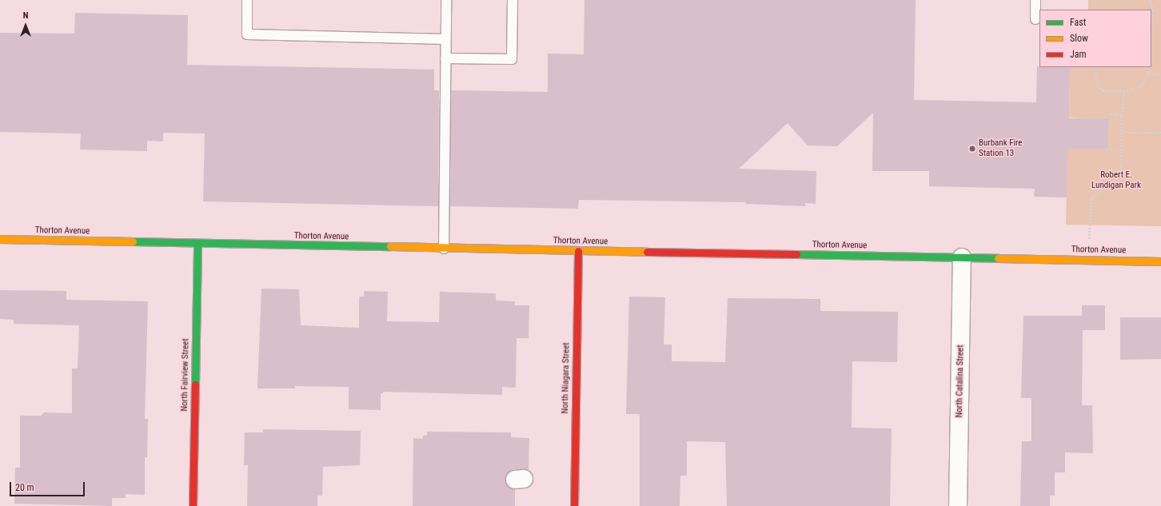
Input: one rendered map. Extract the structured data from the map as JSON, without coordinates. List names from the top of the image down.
{
  "streets": {
    "street": [
      "Thorton Avenue",
      "North Fairview Street",
      "North Niagara Street",
      "North Catalina Street"
    ]
  },
  "crossings": [
    ["Thorton Avenue", "North Fairview Street"],
    ["Thorton Avenue", "North Niagara Street"],
    ["Thorton Avenue", "North Catalina Street"]
  ],
  "parks": ["Robert E. Lundigan Park"],
  "places": ["Burbank Fire Station 13"],
  "legend": ["Fast", "Slow", "Jam"],
  "scale_bar": "20 m",
  "north": "top"
}
